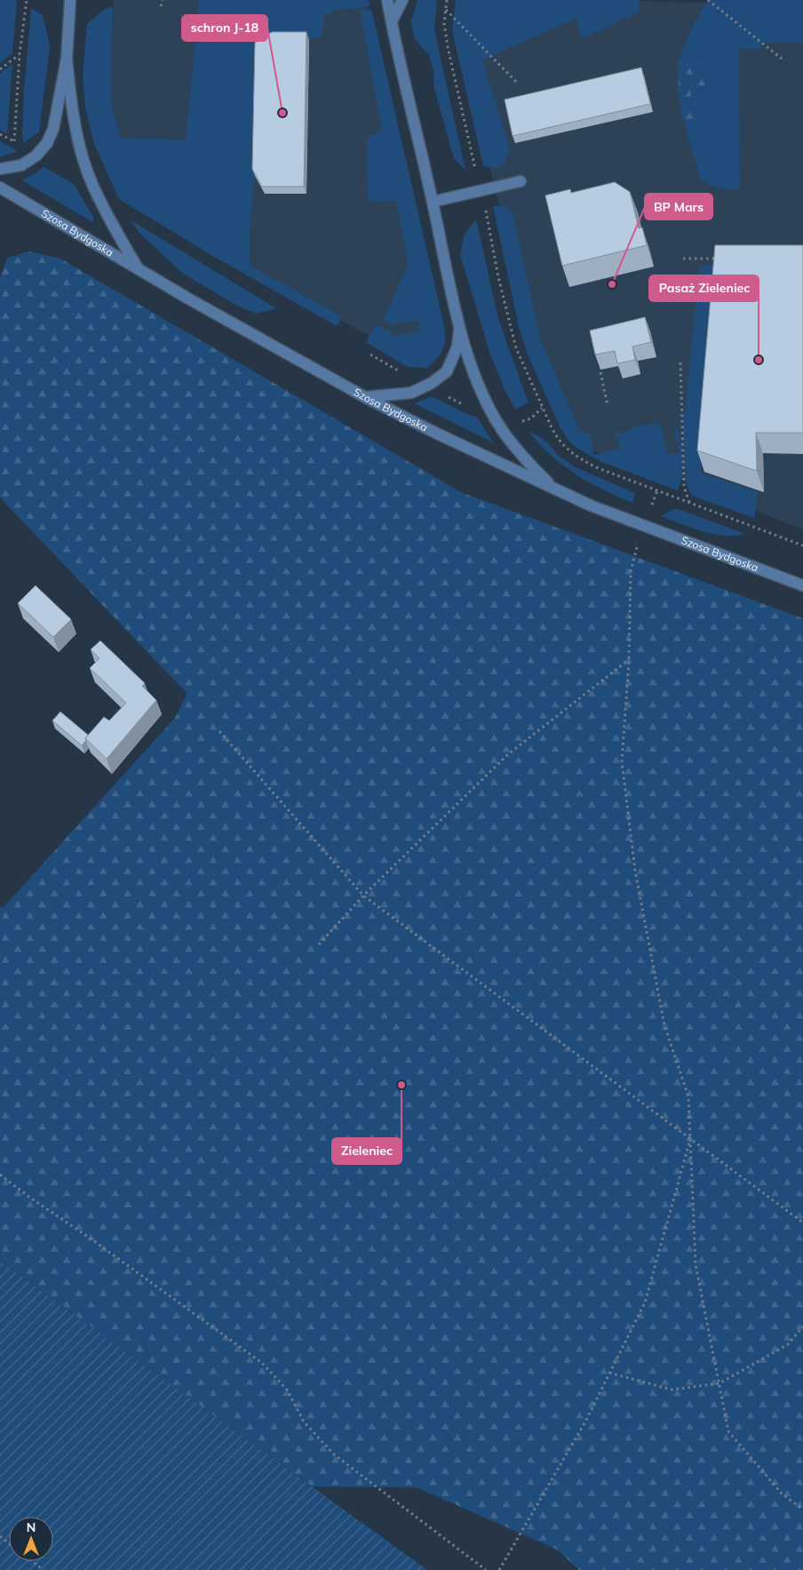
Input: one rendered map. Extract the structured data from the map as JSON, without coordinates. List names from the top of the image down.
{
  "streets": {
    "street": ["Szosa Bydgoska"]
  },
  "places": [
    "schron J-18",
    "BP Mars",
    "Pasaż Zieleniec",
    "Zieleniec"
  ],
  "north": "top"
}
